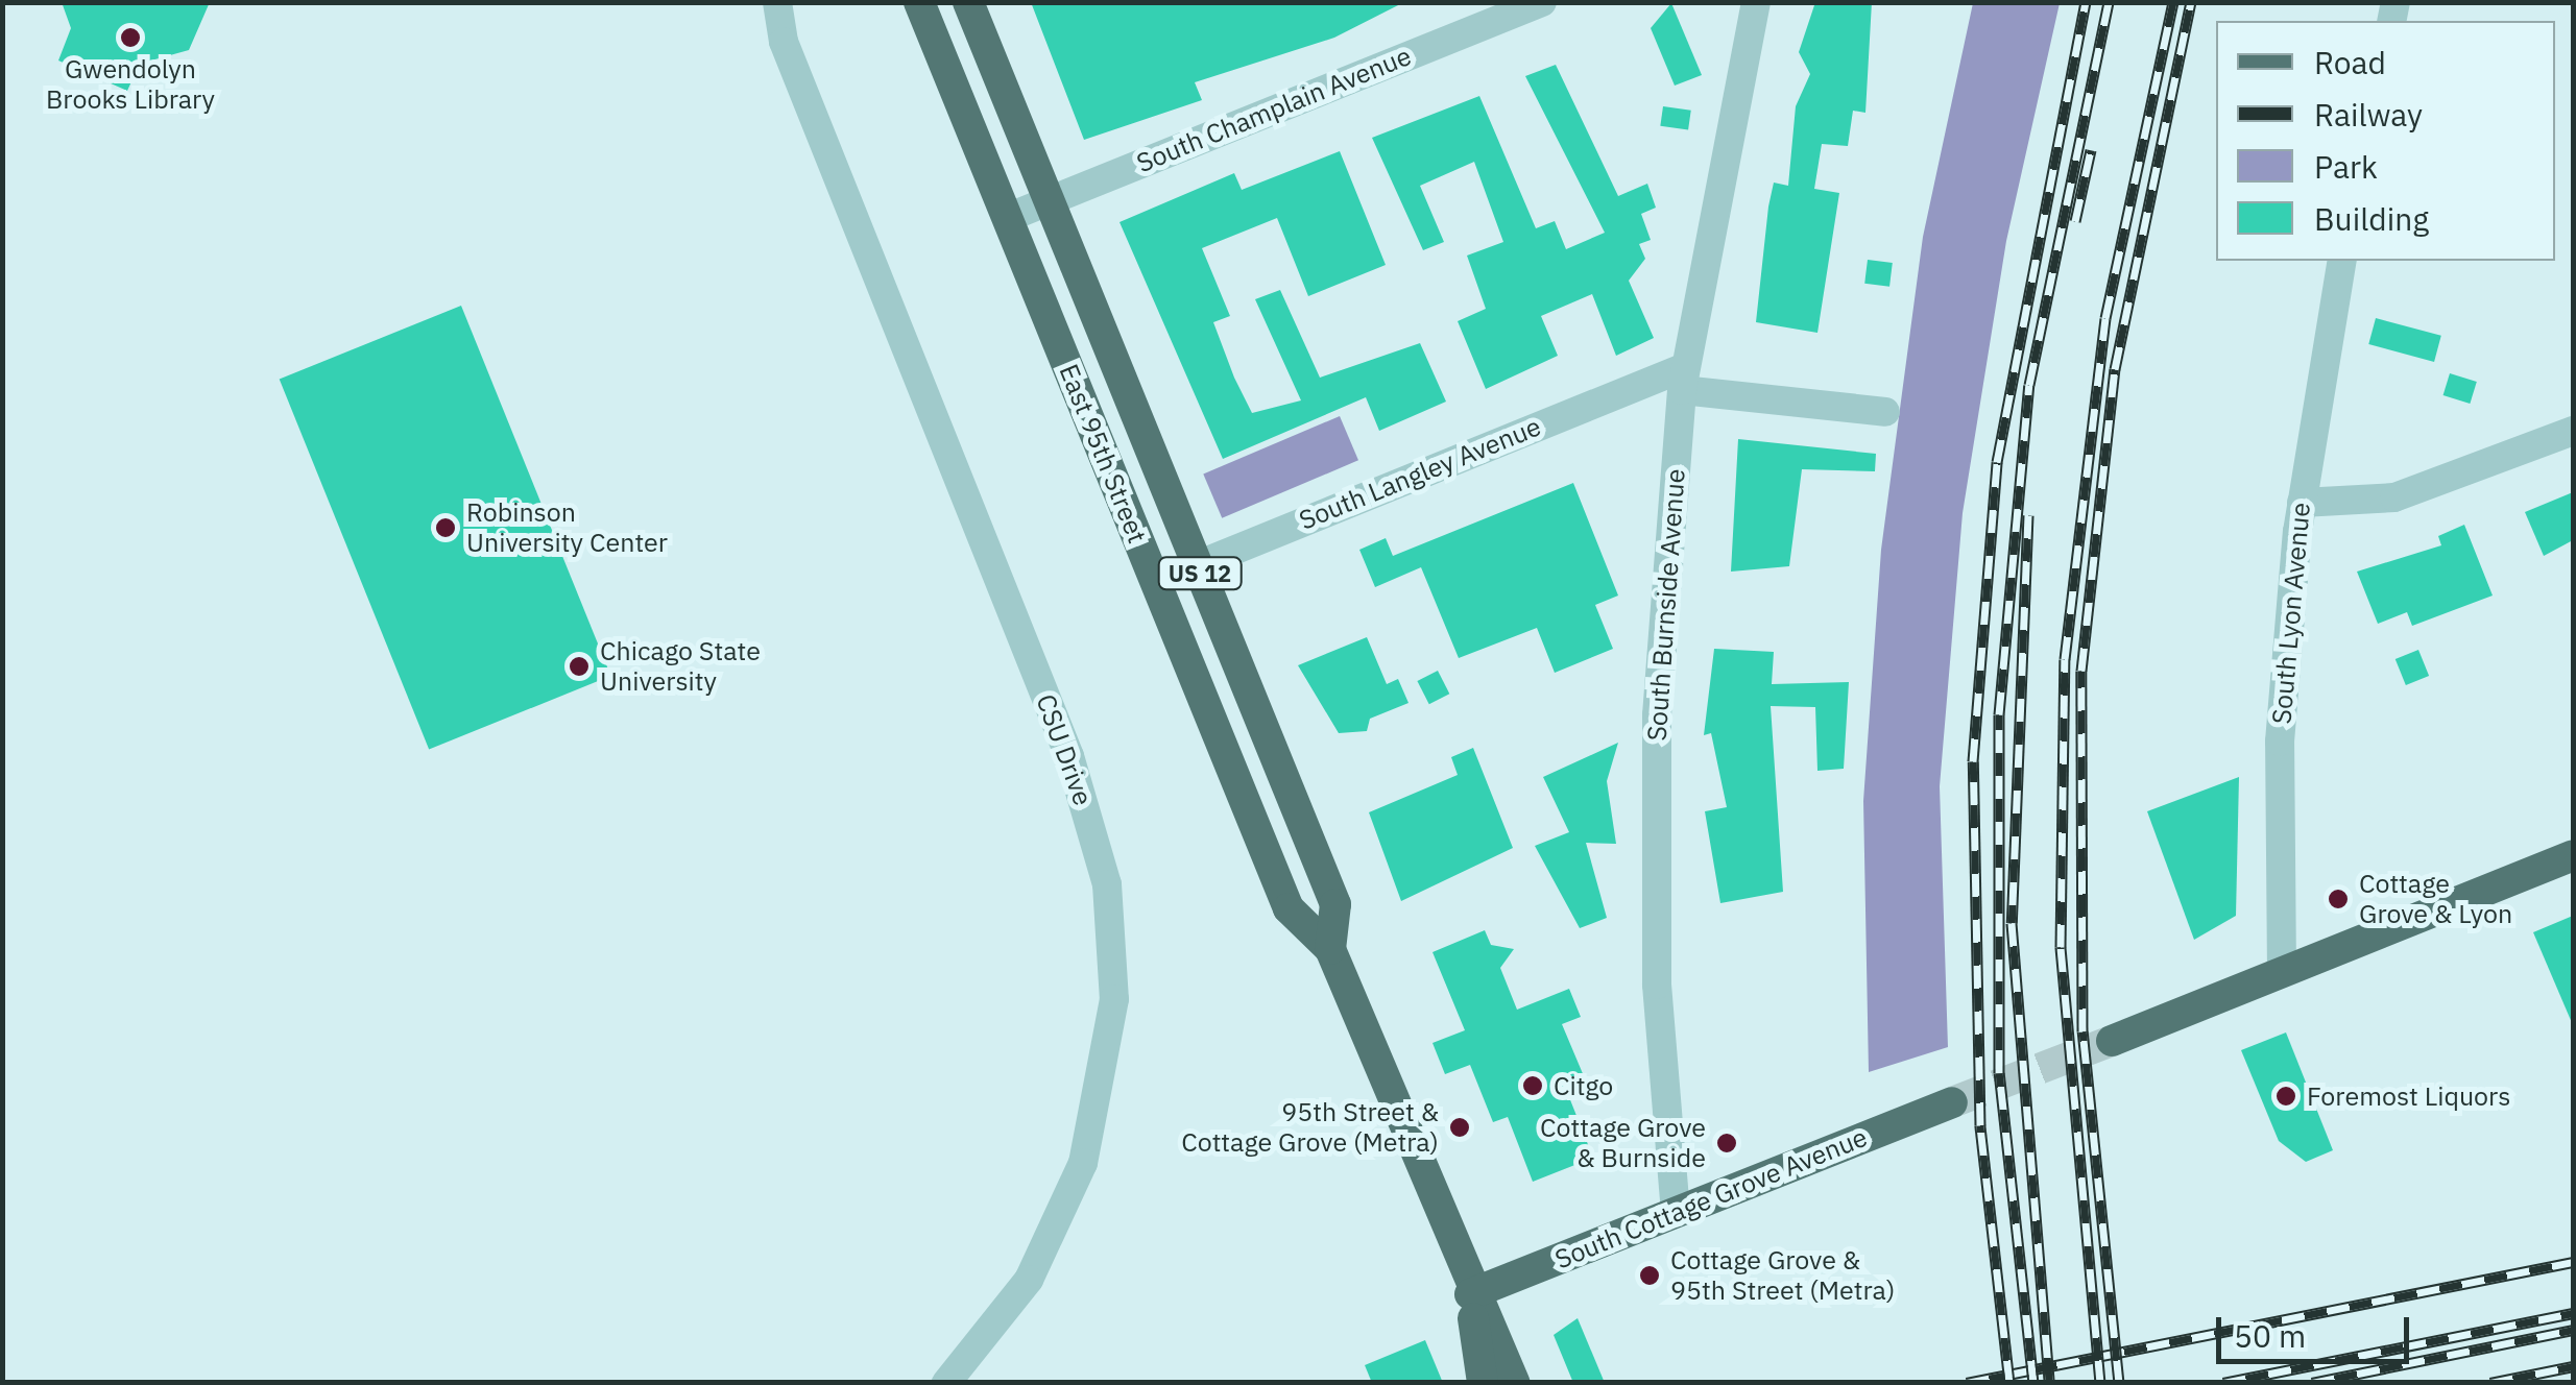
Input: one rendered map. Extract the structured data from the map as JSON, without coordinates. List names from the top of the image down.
{
  "streets": {
    "main road": ["East 95th Street", "US 12", "South Cottage Grove Avenue"],
    "street": [
      "South Champlain Avenue",
      "South Langley Avenue",
      "South Burnside Avenue",
      "South Lyon Avenue",
      "CSU Drive"
    ]
  },
  "crossings": [
    ["South Champlain Avenue", "East 95th Street"],
    ["East 95th Street", "South Langley Avenue"],
    ["East 95th Street", "South Cottage Grove Avenue"],
    ["South Langley Avenue", "South Burnside Avenue"],
    ["South Burnside Avenue", "South Cottage Grove Avenue"]
  ],
  "places": [
    "Gwendolyn Brooks Library",
    "Robinson University Center",
    "Chicago State University",
    "Cottage Grove & Lyon",
    "Citgo",
    "Foremost Liquors",
    "95th Street & Cottage Grove (Metra)",
    "Cottage Grove & Burnside",
    "Cottage Grove & 95th Street (Metra)"
  ],
  "legend": [
    "Road",
    "Railway",
    "Park",
    "Building"
  ],
  "scale_bar": "50 m"
}
